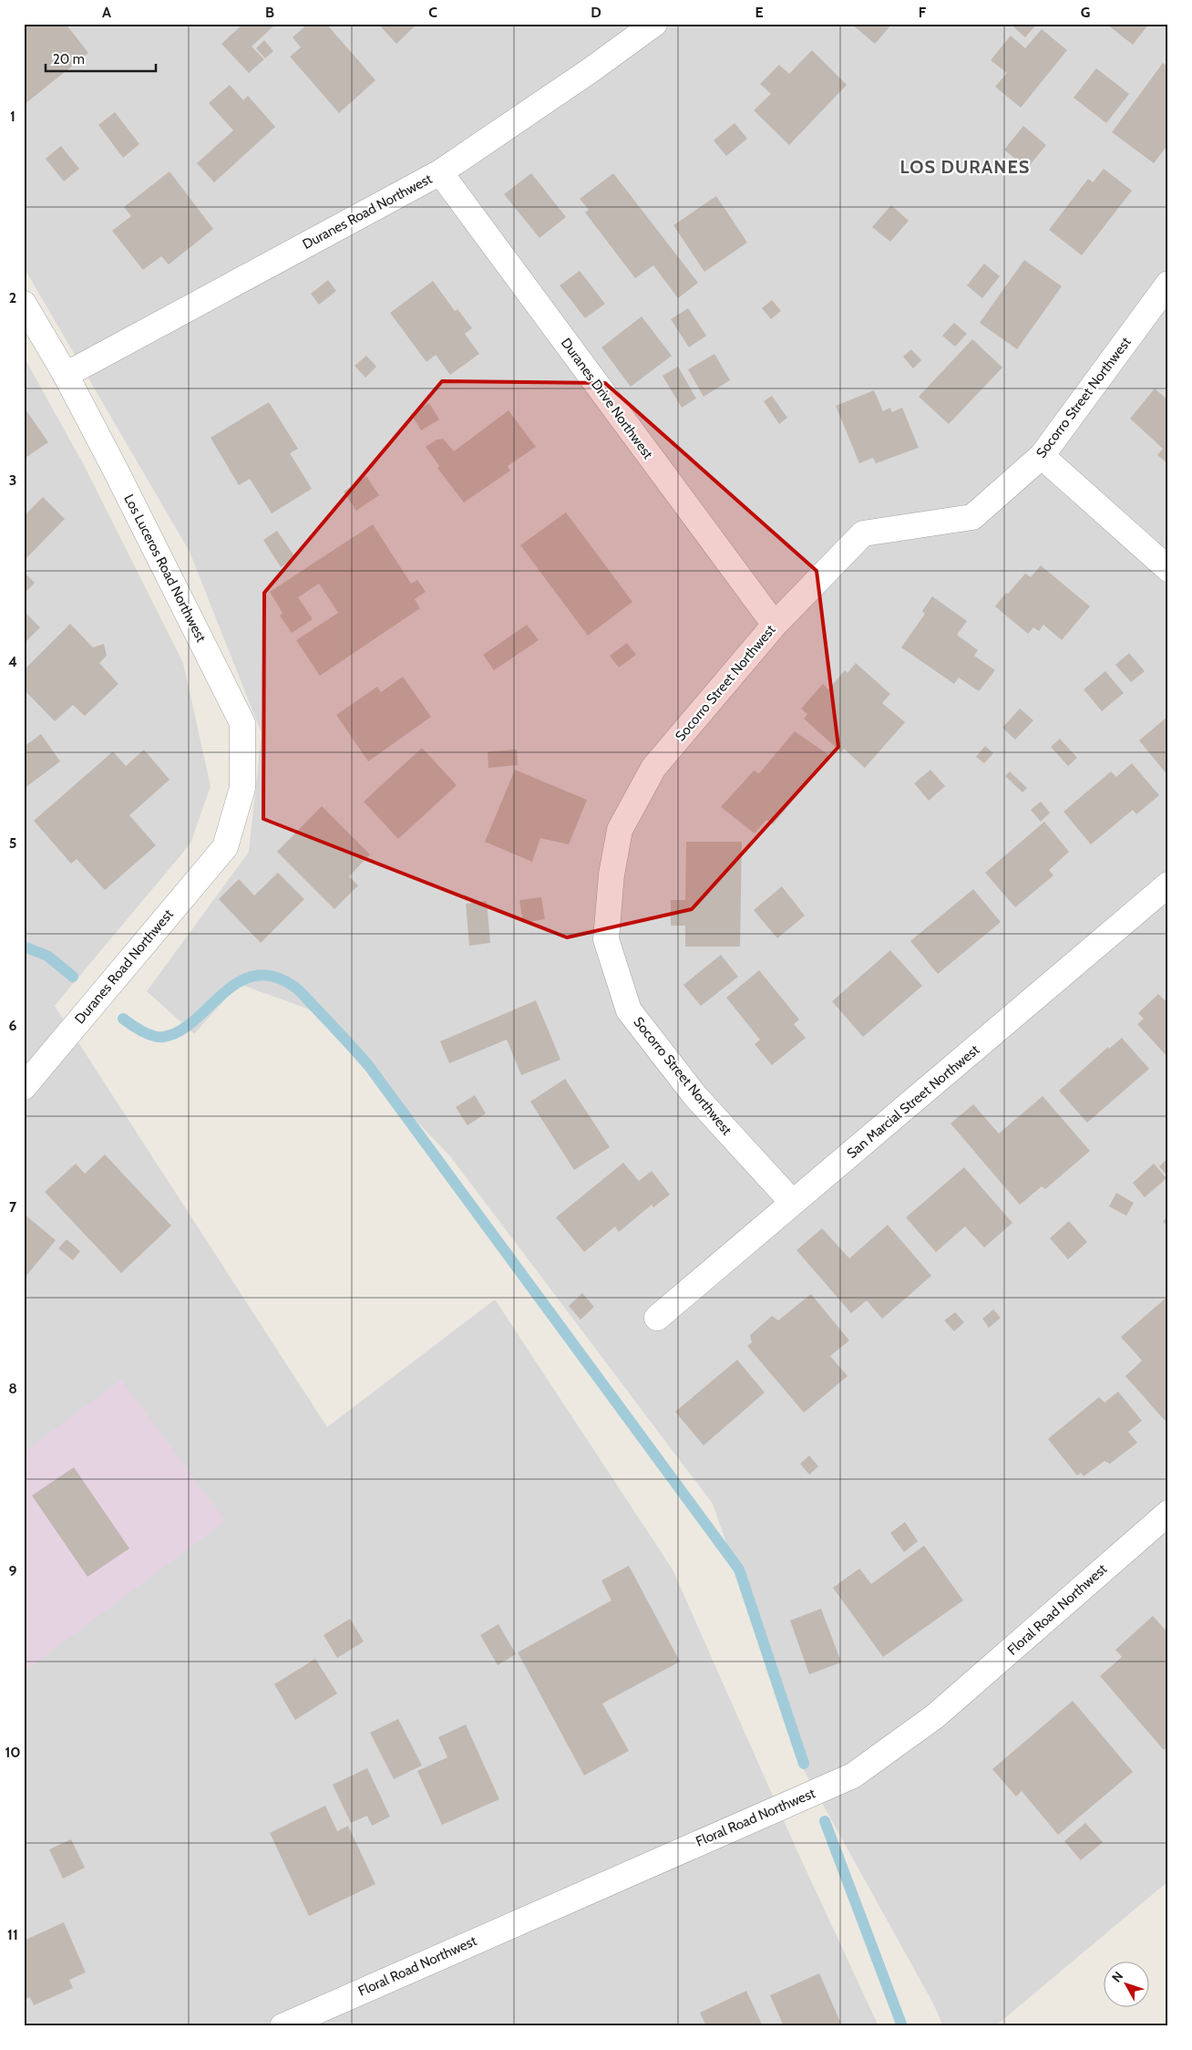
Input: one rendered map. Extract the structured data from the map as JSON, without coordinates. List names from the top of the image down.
{
  "streets": {
    "street": [
      "Duranes Road Northwest",
      "Socorro Street Northwest",
      "Duranes Drive Northwest",
      "Los Luceros Road Northwest",
      "San Marcial Street Northwest",
      "Floral Road Northwest"
    ]
  },
  "crossings": [
    ["Duranes Road Northwest", "Duranes Drive Northwest"],
    ["Duranes Road Northwest", "Los Luceros Road Northwest"],
    ["Socorro Street Northwest", "Duranes Drive Northwest"],
    ["Socorro Street Northwest", "San Marcial Street Northwest"]
  ],
  "districts": ["LOS DURANES"],
  "scale_bar": "20 m",
  "north": "top left",
  "grid": {
    "columns": [
      "A",
      "B",
      "C",
      "D",
      "E",
      "F",
      "G"
    ],
    "rows": [
      "1",
      "2",
      "3",
      "4",
      "5",
      "6",
      "7",
      "8",
      "9",
      "10",
      "11"
    ]
  }
}
